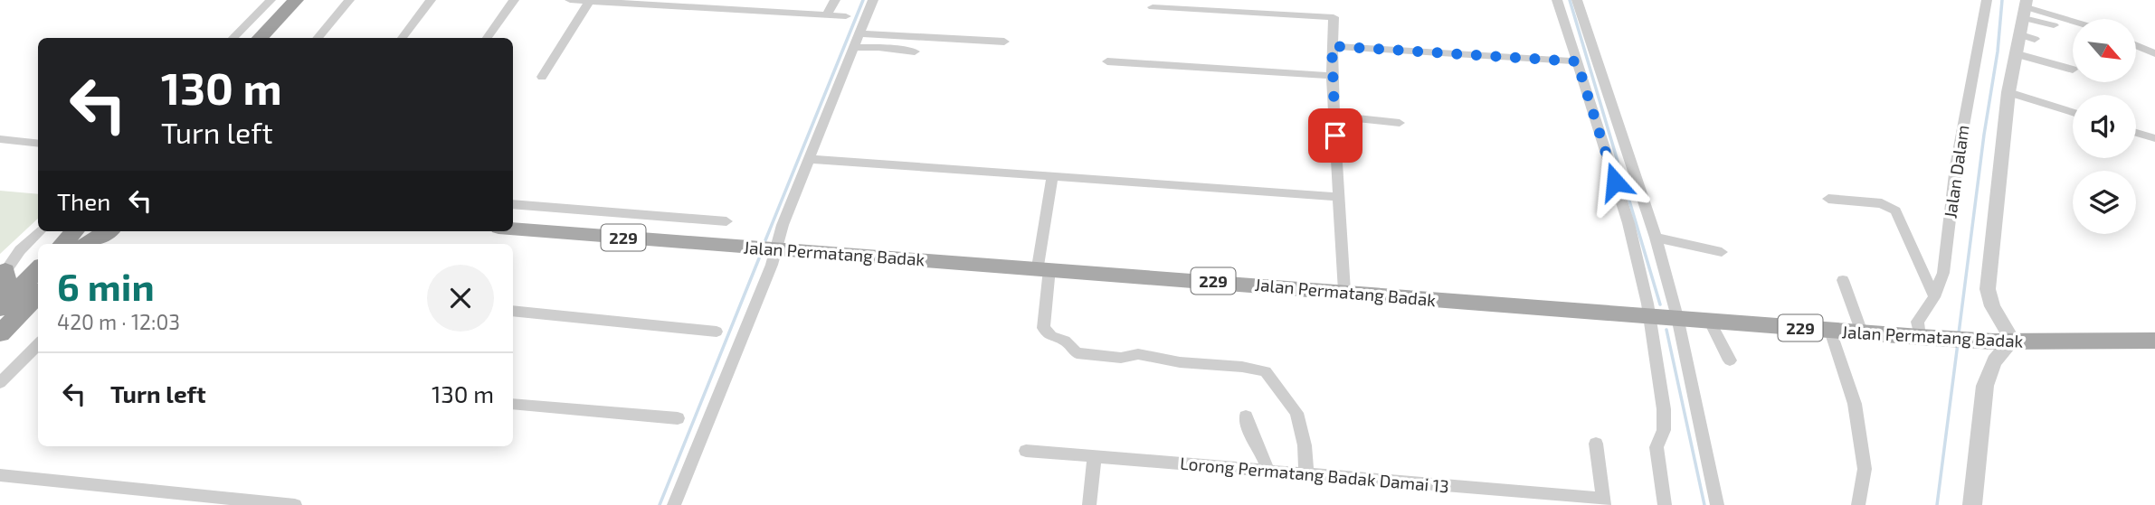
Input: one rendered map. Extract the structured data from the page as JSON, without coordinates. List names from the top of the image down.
{
  "streets": {
    "main road": ["229", "Jalan Permatang Badak"],
    "street": ["Jalan Dalam", "Lorong Permatang Badak Damai 13"]
  },
  "crossings": [
    ["Jalan Dalam", "Jalan Permatang Badak"]
  ],
  "north": "bottom right",
  "page": {
    "turn": ["130 m", "Turn left"],
    "then": "Then",
    "heading": ["6 min", "420 m · 12:03"],
    "list": [
      {
        "name": "Turn left",
        "value": "130 m"
      }
    ]
  }
}
